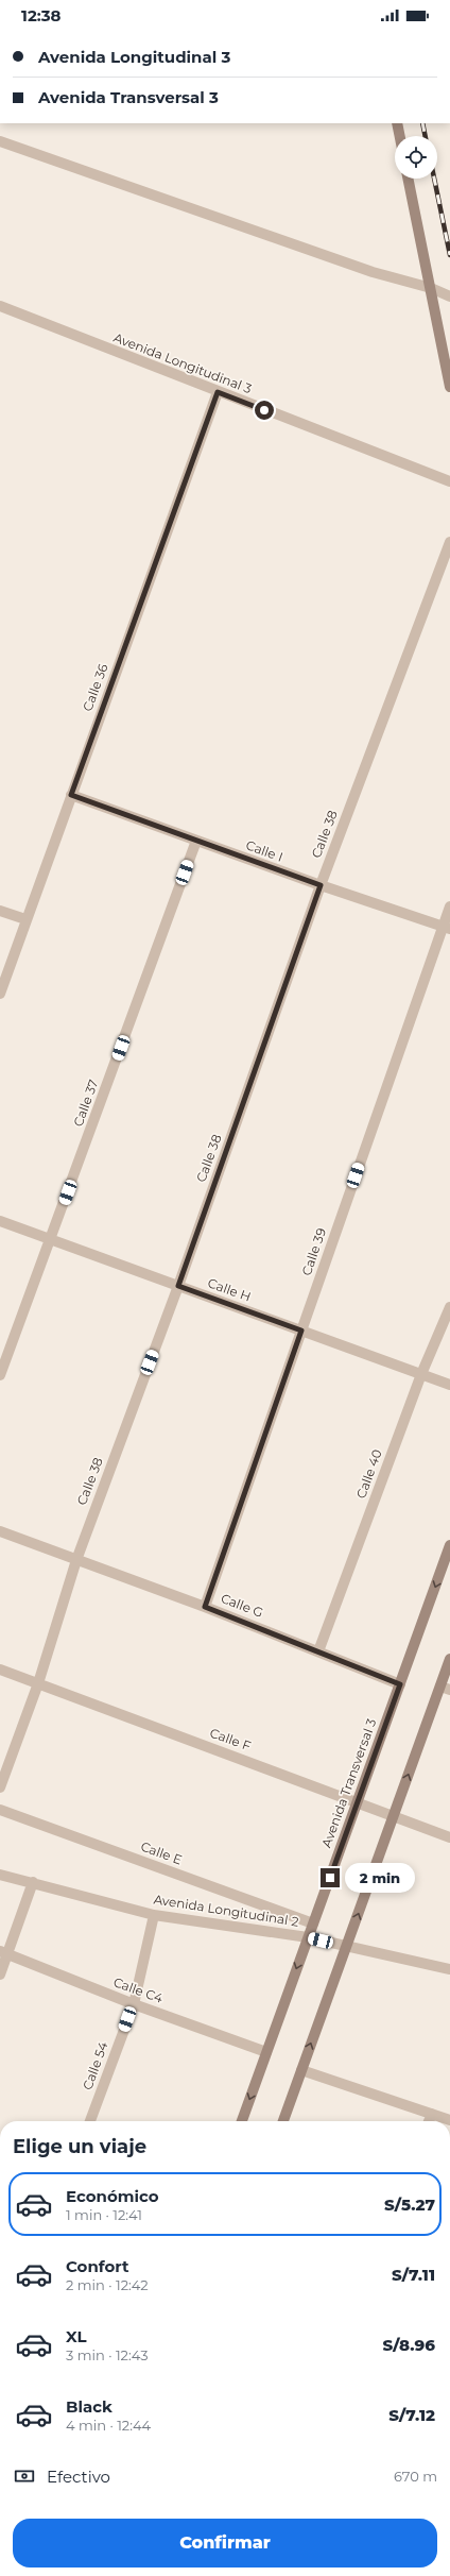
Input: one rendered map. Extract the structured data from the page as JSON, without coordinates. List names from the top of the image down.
{
  "streets": {
    "street": [
      "Avenida Longitudinal 3",
      "Calle 36",
      "Calle 38",
      "Calle I",
      "Calle 37",
      "Calle 39",
      "Calle H",
      "Calle 40",
      "Calle G",
      "Calle F",
      "Avenida Transversal 3",
      "Calle E",
      "Avenida Longitudinal 2",
      "Calle C4",
      "Calle 54"
    ]
  },
  "crossings": [
    ["Avenida Longitudinal 3", "Calle 36"],
    ["Calle 36", "Calle I"],
    ["Calle 38", "Calle I"],
    ["Calle 38", "Calle H"],
    ["Calle 38", "Calle G"],
    ["Calle 38", "Calle F"],
    ["Calle I", "Calle 37"],
    ["Calle I", "Calle 39"],
    ["Calle 37", "Calle H"],
    ["Calle 39", "Calle H"],
    ["Calle 39", "Calle G"],
    ["Calle H", "Calle 40"],
    ["Calle 40", "Calle G"],
    ["Calle G", "Avenida Transversal 3"],
    ["Calle F", "Avenida Transversal 3"],
    ["Avenida Transversal 3", "Calle E"],
    ["Avenida Transversal 3", "Avenida Longitudinal 2"],
    ["Avenida Transversal 3", "Calle C4"],
    ["Avenida Longitudinal 2", "Calle 54"],
    ["Calle C4", "Calle 54"]
  ],
  "page": {
    "status": "12:38",
    "banner": ["Avenida Longitudinal 3", "Avenida Transversal 3"],
    "bubble": "2 min",
    "heading": "Elige un viaje",
    "list": [
      {
        "name": "Económico",
        "note": "1 min · 12:41",
        "value": "S/5.27"
      },
      {
        "name": "Confort",
        "note": "2 min · 12:42",
        "value": "S/7.11"
      },
      {
        "name": "XL",
        "note": "3 min · 12:43",
        "value": "S/8.96"
      },
      {
        "name": "Black",
        "note": "4 min · 12:44",
        "value": "S/7.12"
      }
    ],
    "pay": ["Efectivo", "670 m"],
    "buttons": "Confirmar"
  }
}
